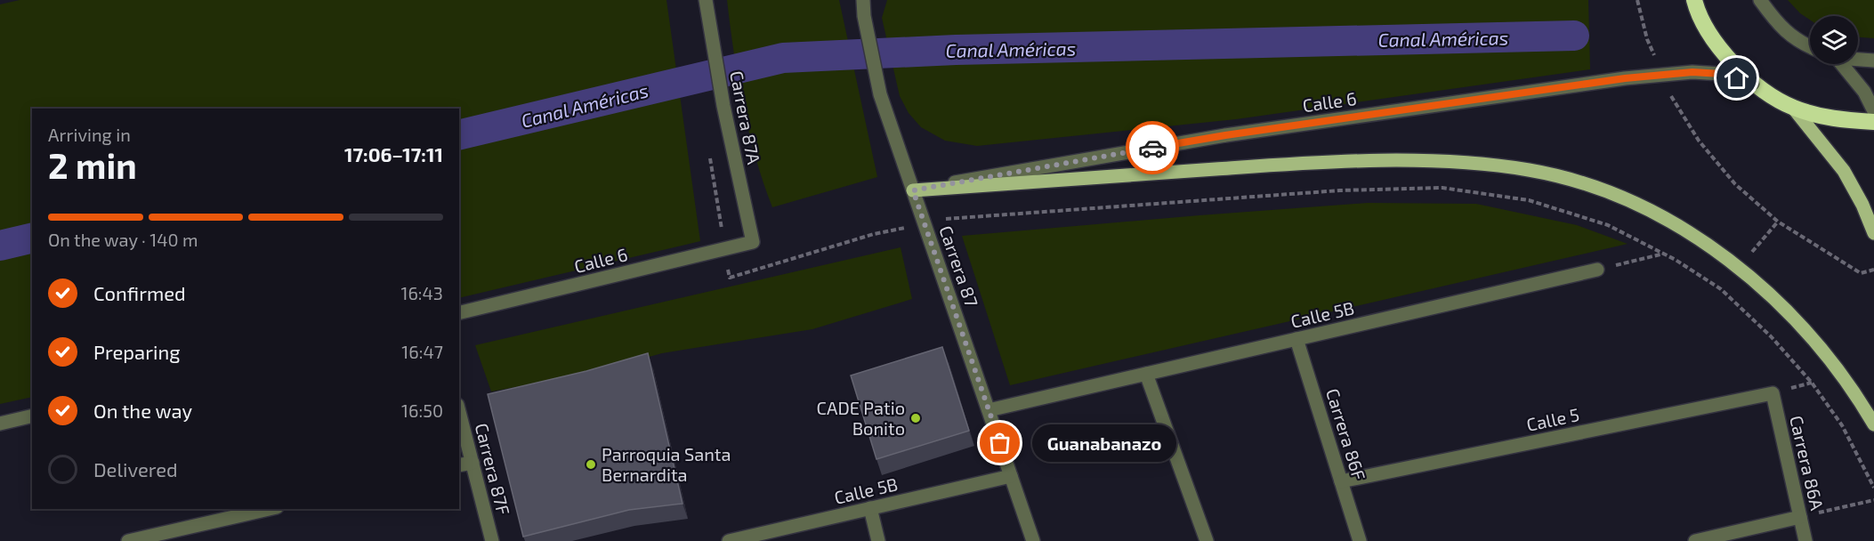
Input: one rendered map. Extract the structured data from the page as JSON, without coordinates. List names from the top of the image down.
{
  "streets": {
    "street": [
      "Calle 6",
      "Carrera 87A",
      "Carrera 87",
      "Calle 5B",
      "Calle 5",
      "Carrera 86F",
      "Carrera 86A",
      "Carrera 87F"
    ]
  },
  "crossings": [
    ["Calle 6", "Carrera 87A"],
    ["Calle 6", "Carrera 87"],
    ["Carrera 87", "Calle 5B"],
    ["Calle 5B", "Carrera 86F"],
    ["Calle 5", "Carrera 86F"],
    ["Calle 5", "Carrera 86A"]
  ],
  "water": ["Canal Américas"],
  "places": ["CADE Patio Bonito", "Guanabanazo", "Parroquia Santa Bernardita"],
  "page": {
    "heading": ["2 min", "Arriving in", "17:06–17:11"],
    "bar": "On the way · 140 m",
    "list": [
      ["Confirmed", "16:43"],
      ["Preparing", "16:47"],
      ["On the way", "16:50"],
      "Delivered"
    ],
    "bubble": "Guanabanazo"
  }
}
